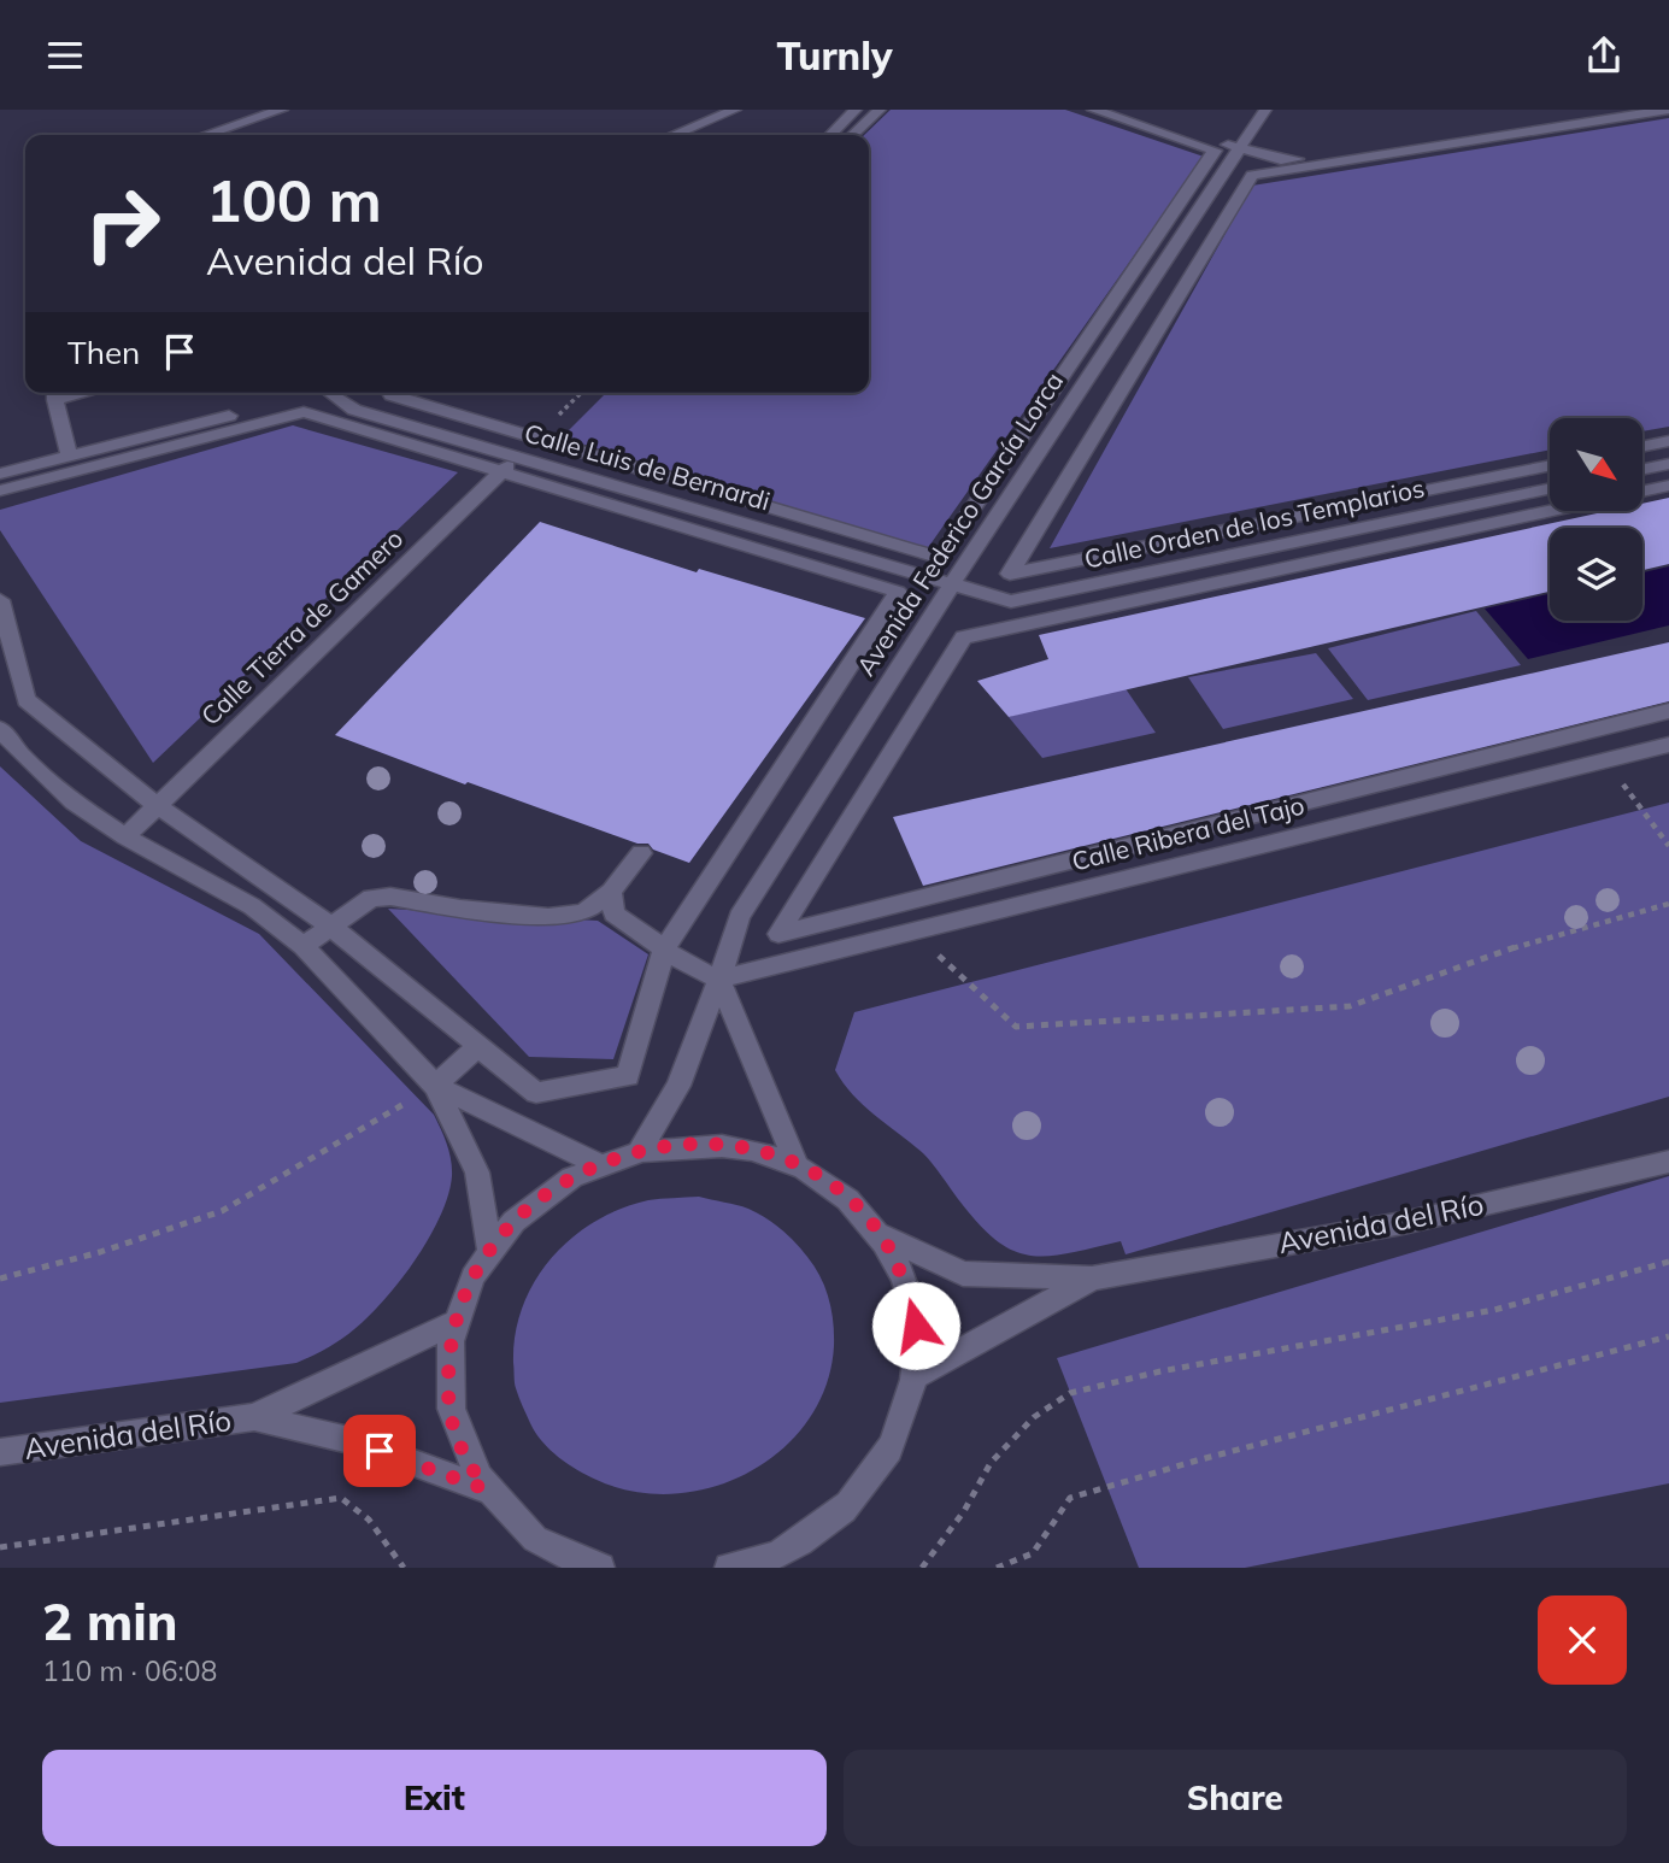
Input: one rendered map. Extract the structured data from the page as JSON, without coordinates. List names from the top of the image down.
{
  "streets": {
    "street": [
      "Calle Luis de Bernardi",
      "Avenida Federico García Lorca",
      "Calle Orden de los Templarios",
      "Calle Tierra de Gamero",
      "Calle Ribera del Tajo",
      "Avenida del Río"
    ]
  },
  "crossings": [
    ["Calle Luis de Bernardi", "Avenida Federico García Lorca"],
    ["Calle Luis de Bernardi", "Calle Orden de los Templarios"],
    ["Calle Luis de Bernardi", "Calle Tierra de Gamero"],
    ["Avenida Federico García Lorca", "Calle Orden de los Templarios"],
    ["Avenida Federico García Lorca", "Calle Ribera del Tajo"]
  ],
  "north": "bottom right",
  "page": {
    "header": "Turnly",
    "turn": ["100 m", "Avenida del Río"],
    "then": "Then",
    "heading": ["2 min", "110 m · 06:08"],
    "buttons": ["Exit", "Share"]
  }
}
